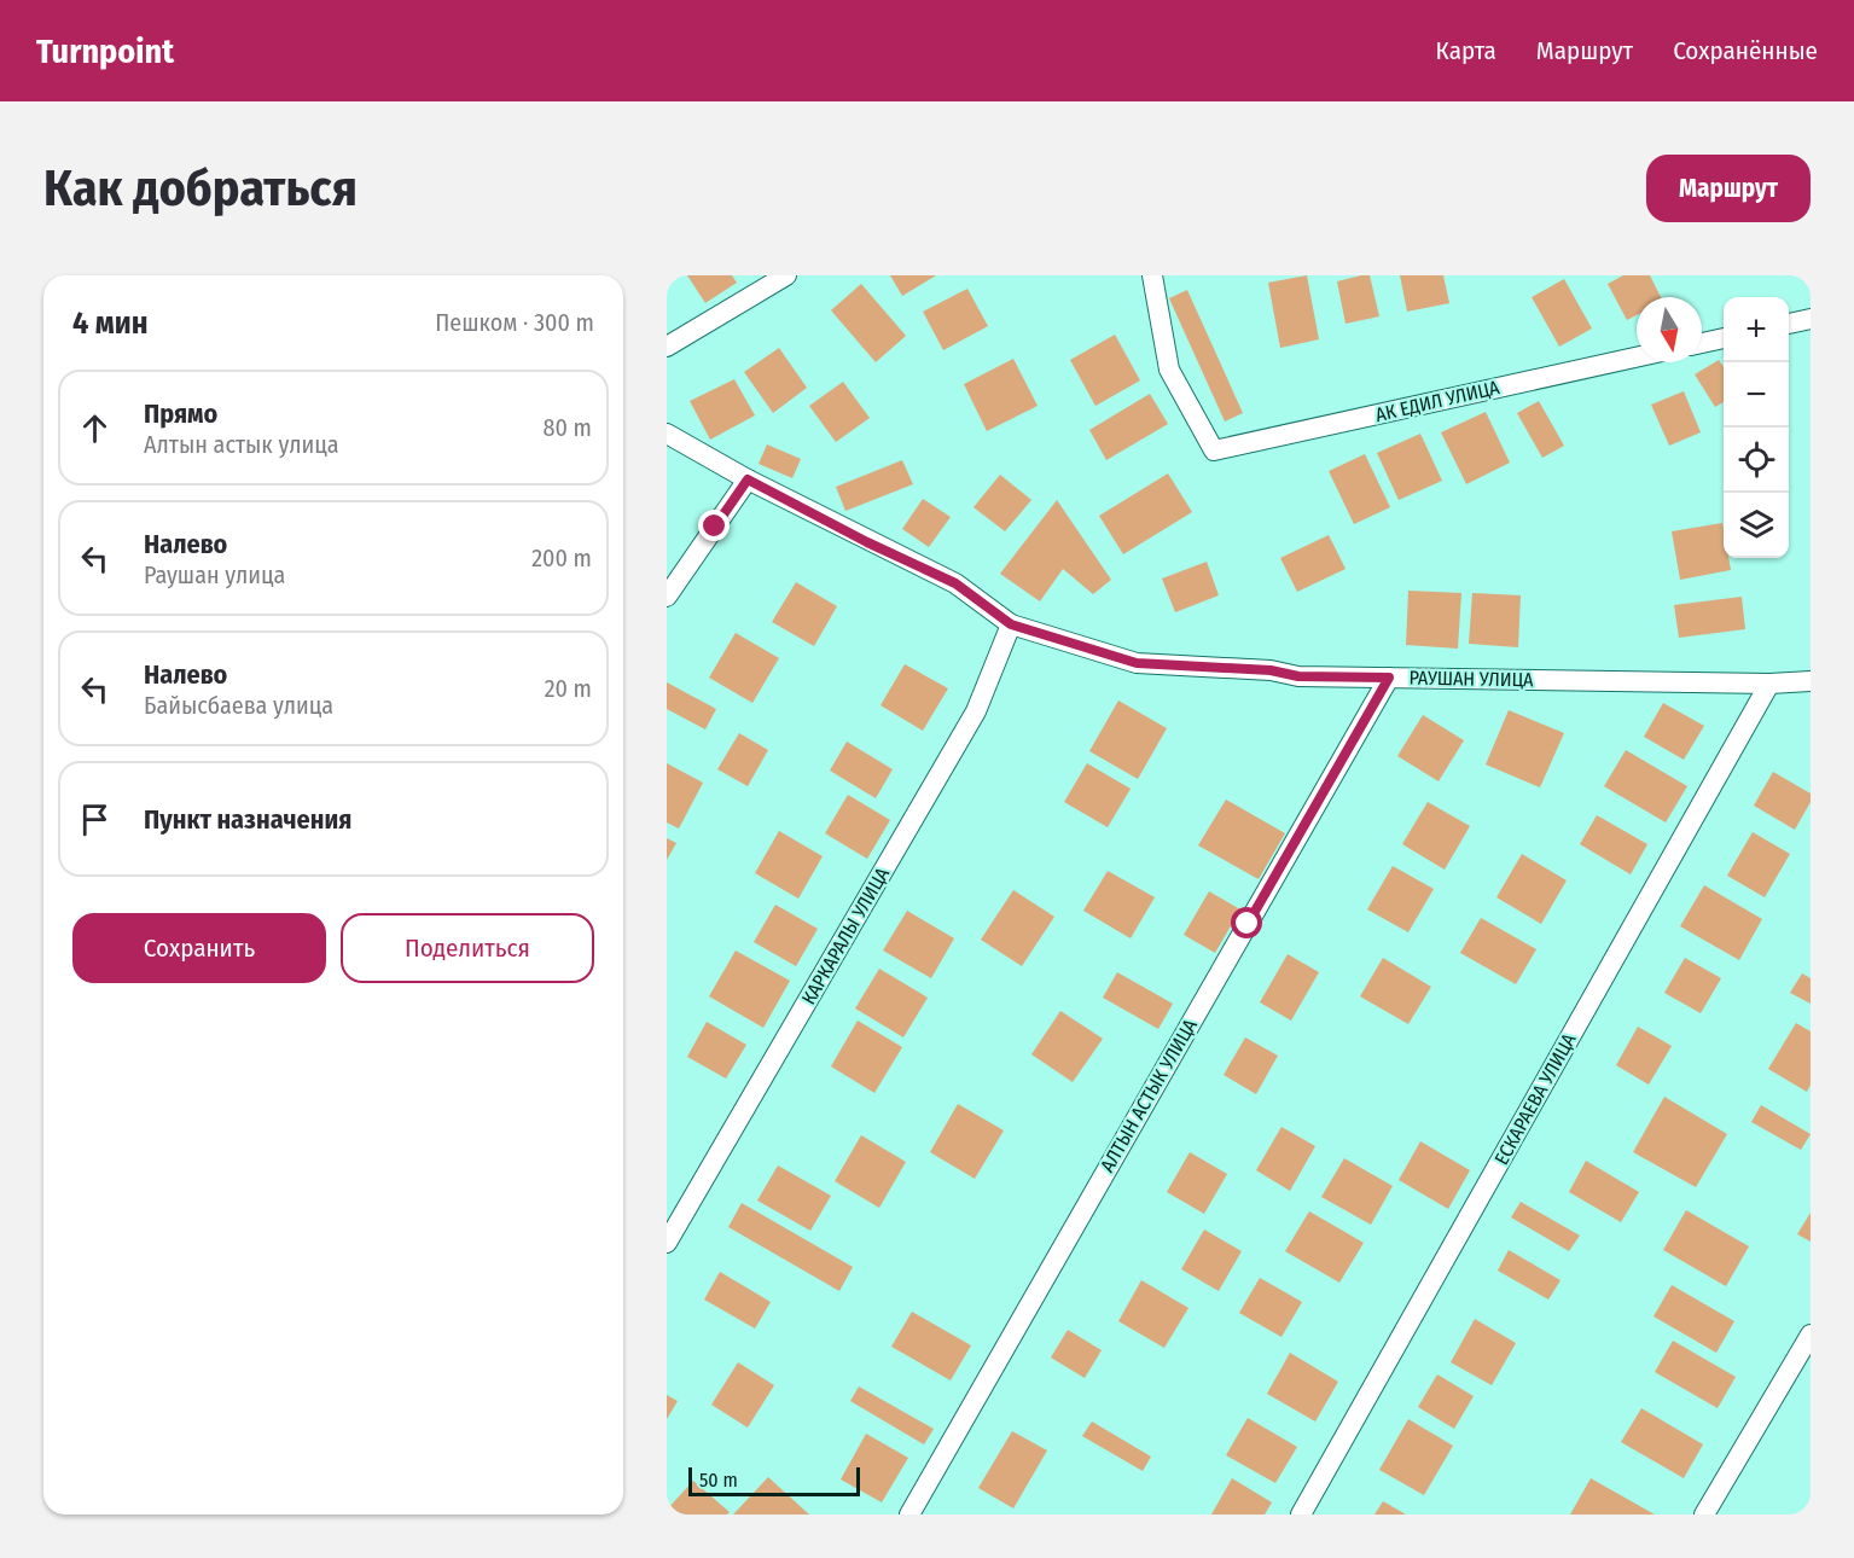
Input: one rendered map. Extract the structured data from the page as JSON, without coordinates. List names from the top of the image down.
{
  "streets": {
    "street": [
      "АК ЕДИЛ УЛИЦА",
      "РАУШАН УЛИЦА",
      "КАРКАРАЛЫ УЛИЦА",
      "АЛТЫН АСТЫК УЛИЦА",
      "ЕСКАРАЕВА УЛИЦА"
    ]
  },
  "crossings": [
    ["РАУШАН УЛИЦА", "КАРКАРАЛЫ УЛИЦА"],
    ["РАУШАН УЛИЦА", "АЛТЫН АСТЫК УЛИЦА"],
    ["РАУШАН УЛИЦА", "ЕСКАРАЕВА УЛИЦА"]
  ],
  "scale_bar": "50 m",
  "north": "bottom",
  "page": {
    "header": "Turnpoint",
    "nav": ["Карта", "Маршрут", "Сохранённые"],
    "buttons": [
      "Маршрут",
      ["Сохранить", "Поделиться"]
    ],
    "title": "Как добраться",
    "heading": ["4 мин", "Пешком · 300 m"],
    "map_buttons": ["+", "−"],
    "list": [
      ["Прямо", "Алтын астык улица", "80 m"],
      ["Налево", "Раушан улица", "200 m"],
      ["Налево", "Байысбаева улица", "20 m"],
      "Пункт назначения"
    ],
    "scale": "50 m"
  }
}
